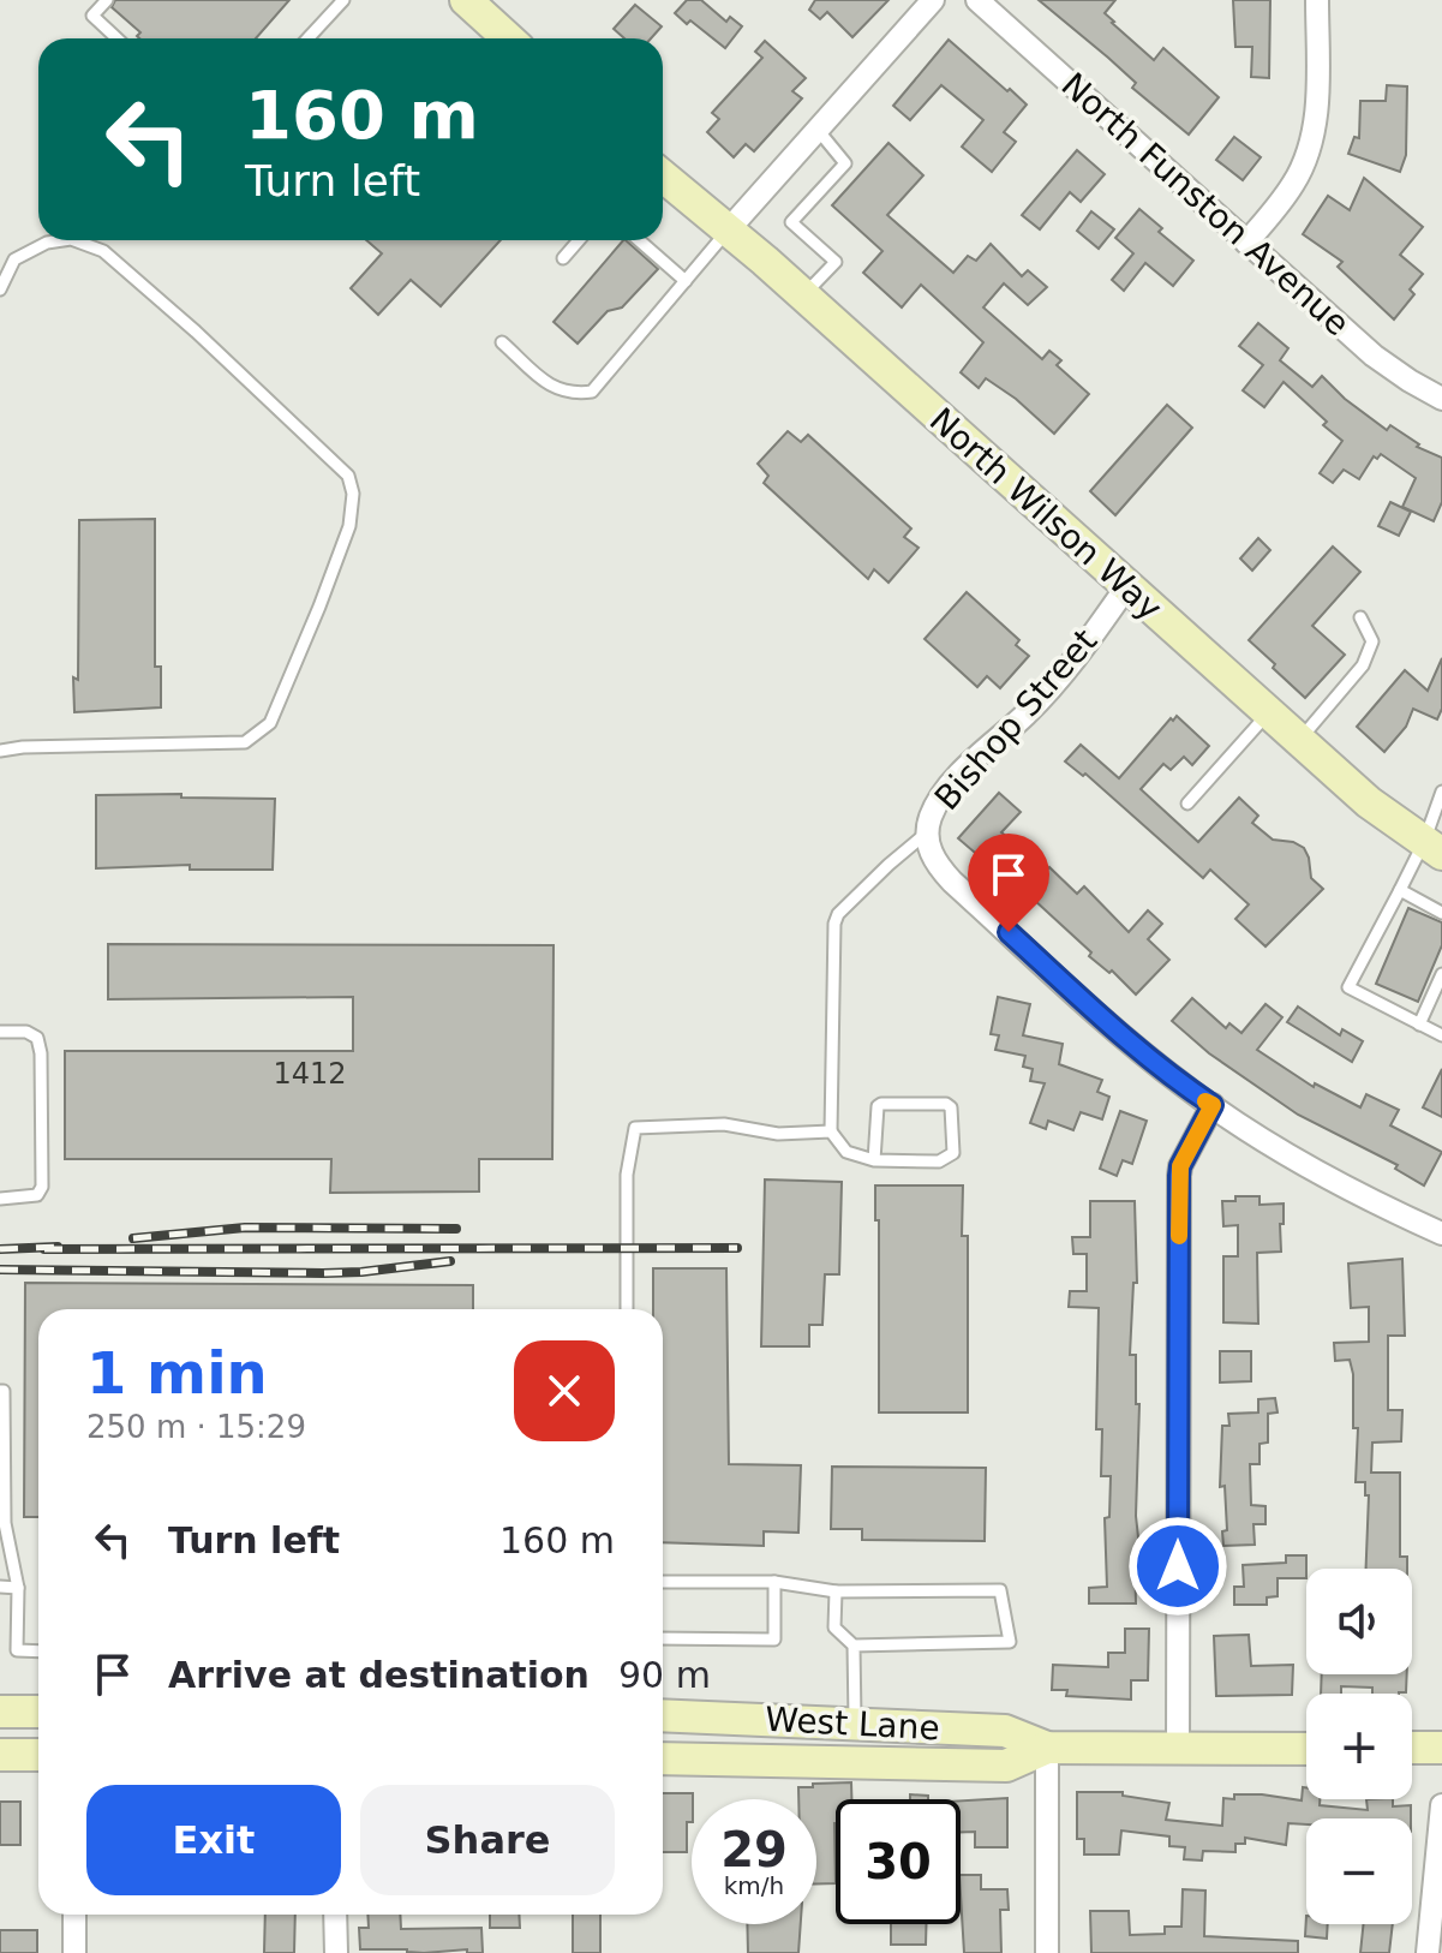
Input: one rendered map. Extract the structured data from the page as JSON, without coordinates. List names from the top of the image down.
{
  "streets": {
    "main road": ["North Wilson Way", "West Lane"],
    "street": ["North Funston Avenue", "Bishop Street"]
  },
  "crossings": [
    ["North Wilson Way", "Bishop Street"]
  ],
  "house_numbers": ["1412"],
  "page": {
    "turn": ["160 m", "Turn left"],
    "heading": ["1 min", "250 m · 15:29"],
    "list": [
      {
        "name": "Turn left",
        "value": "160 m"
      },
      {
        "name": "Arrive at destination",
        "value": "90 m"
      }
    ],
    "map_buttons": ["+", "−"],
    "buttons": ["Exit", "Share"],
    "speed": "29 km/h",
    "limit": "30"
  }
}
